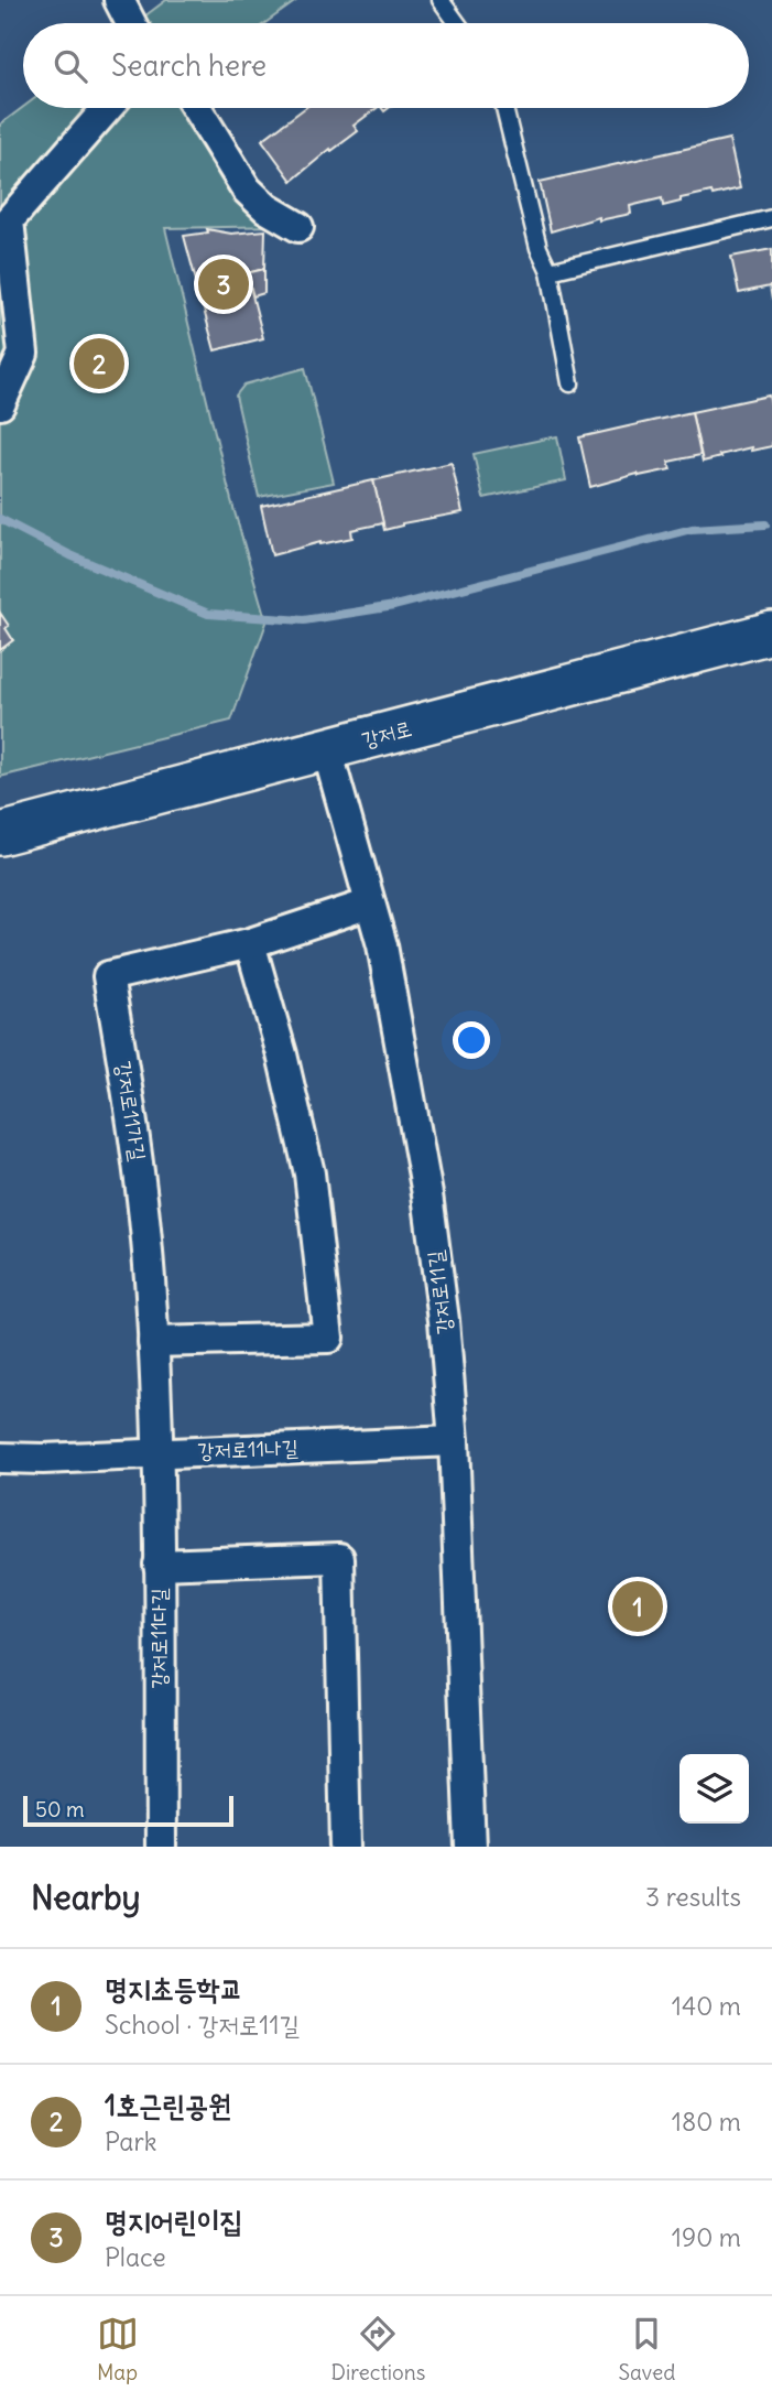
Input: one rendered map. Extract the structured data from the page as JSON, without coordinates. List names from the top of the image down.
{
  "streets": {
    "street": [
      "강저로",
      "강저로11가길",
      "강저로11길",
      "강저로11나길",
      "강저로11다길"
    ]
  },
  "crossings": [
    ["강저로", "강저로11길"],
    ["강저로11가길", "강저로11길"],
    ["강저로11길", "강저로11나길"]
  ],
  "scale_bar": "50 m",
  "page": {
    "search": "Search here",
    "pins": ["3", "2", "1"],
    "scale": "50 m",
    "heading": ["Nearby", "3 results"],
    "list": [
      {
        "mark": "1",
        "name": "명지초등학교",
        "note": "School · 강저로11길",
        "value": "140 m"
      },
      {
        "mark": "2",
        "name": "1호근린공원",
        "note": "Park",
        "value": "180 m"
      },
      {
        "mark": "3",
        "name": "명지어린이집",
        "note": "Place",
        "value": "190 m"
      }
    ],
    "nav": ["Map", "Directions", "Saved"]
  }
}
